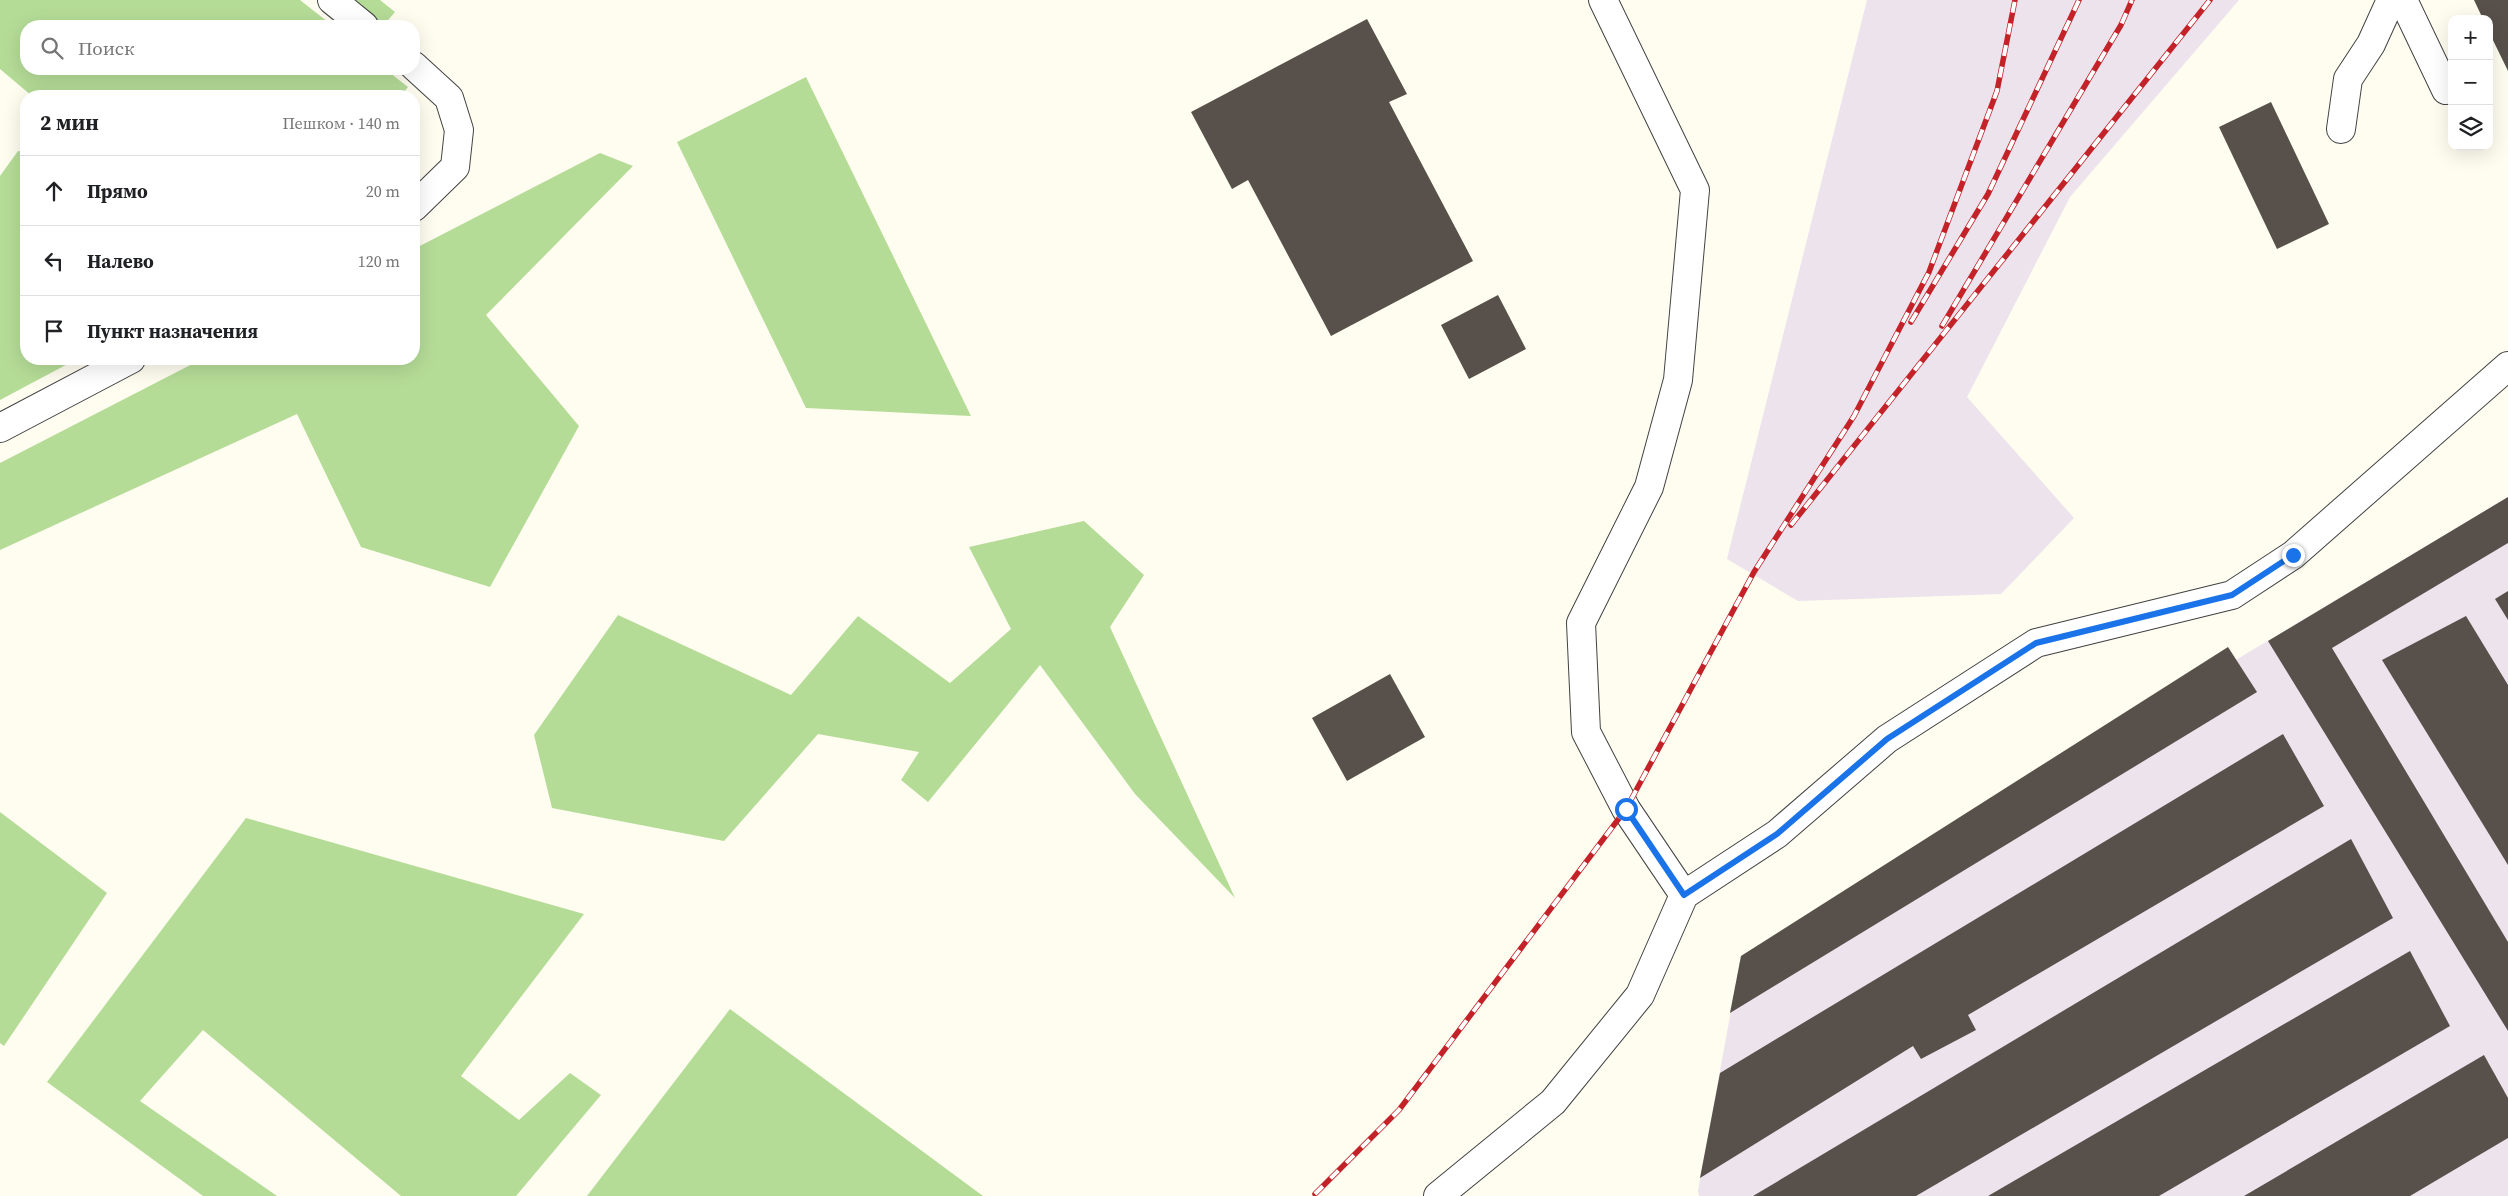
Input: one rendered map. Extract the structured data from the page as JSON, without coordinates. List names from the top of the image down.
{
  "page": {
    "map_buttons": ["+", "−"],
    "search": "Поиск",
    "heading": ["2 мин", "Пешком · 140 m"],
    "list": [
      ["Прямо", "20 m"],
      ["Налево", "120 m"],
      "Пункт назначения"
    ]
  }
}
